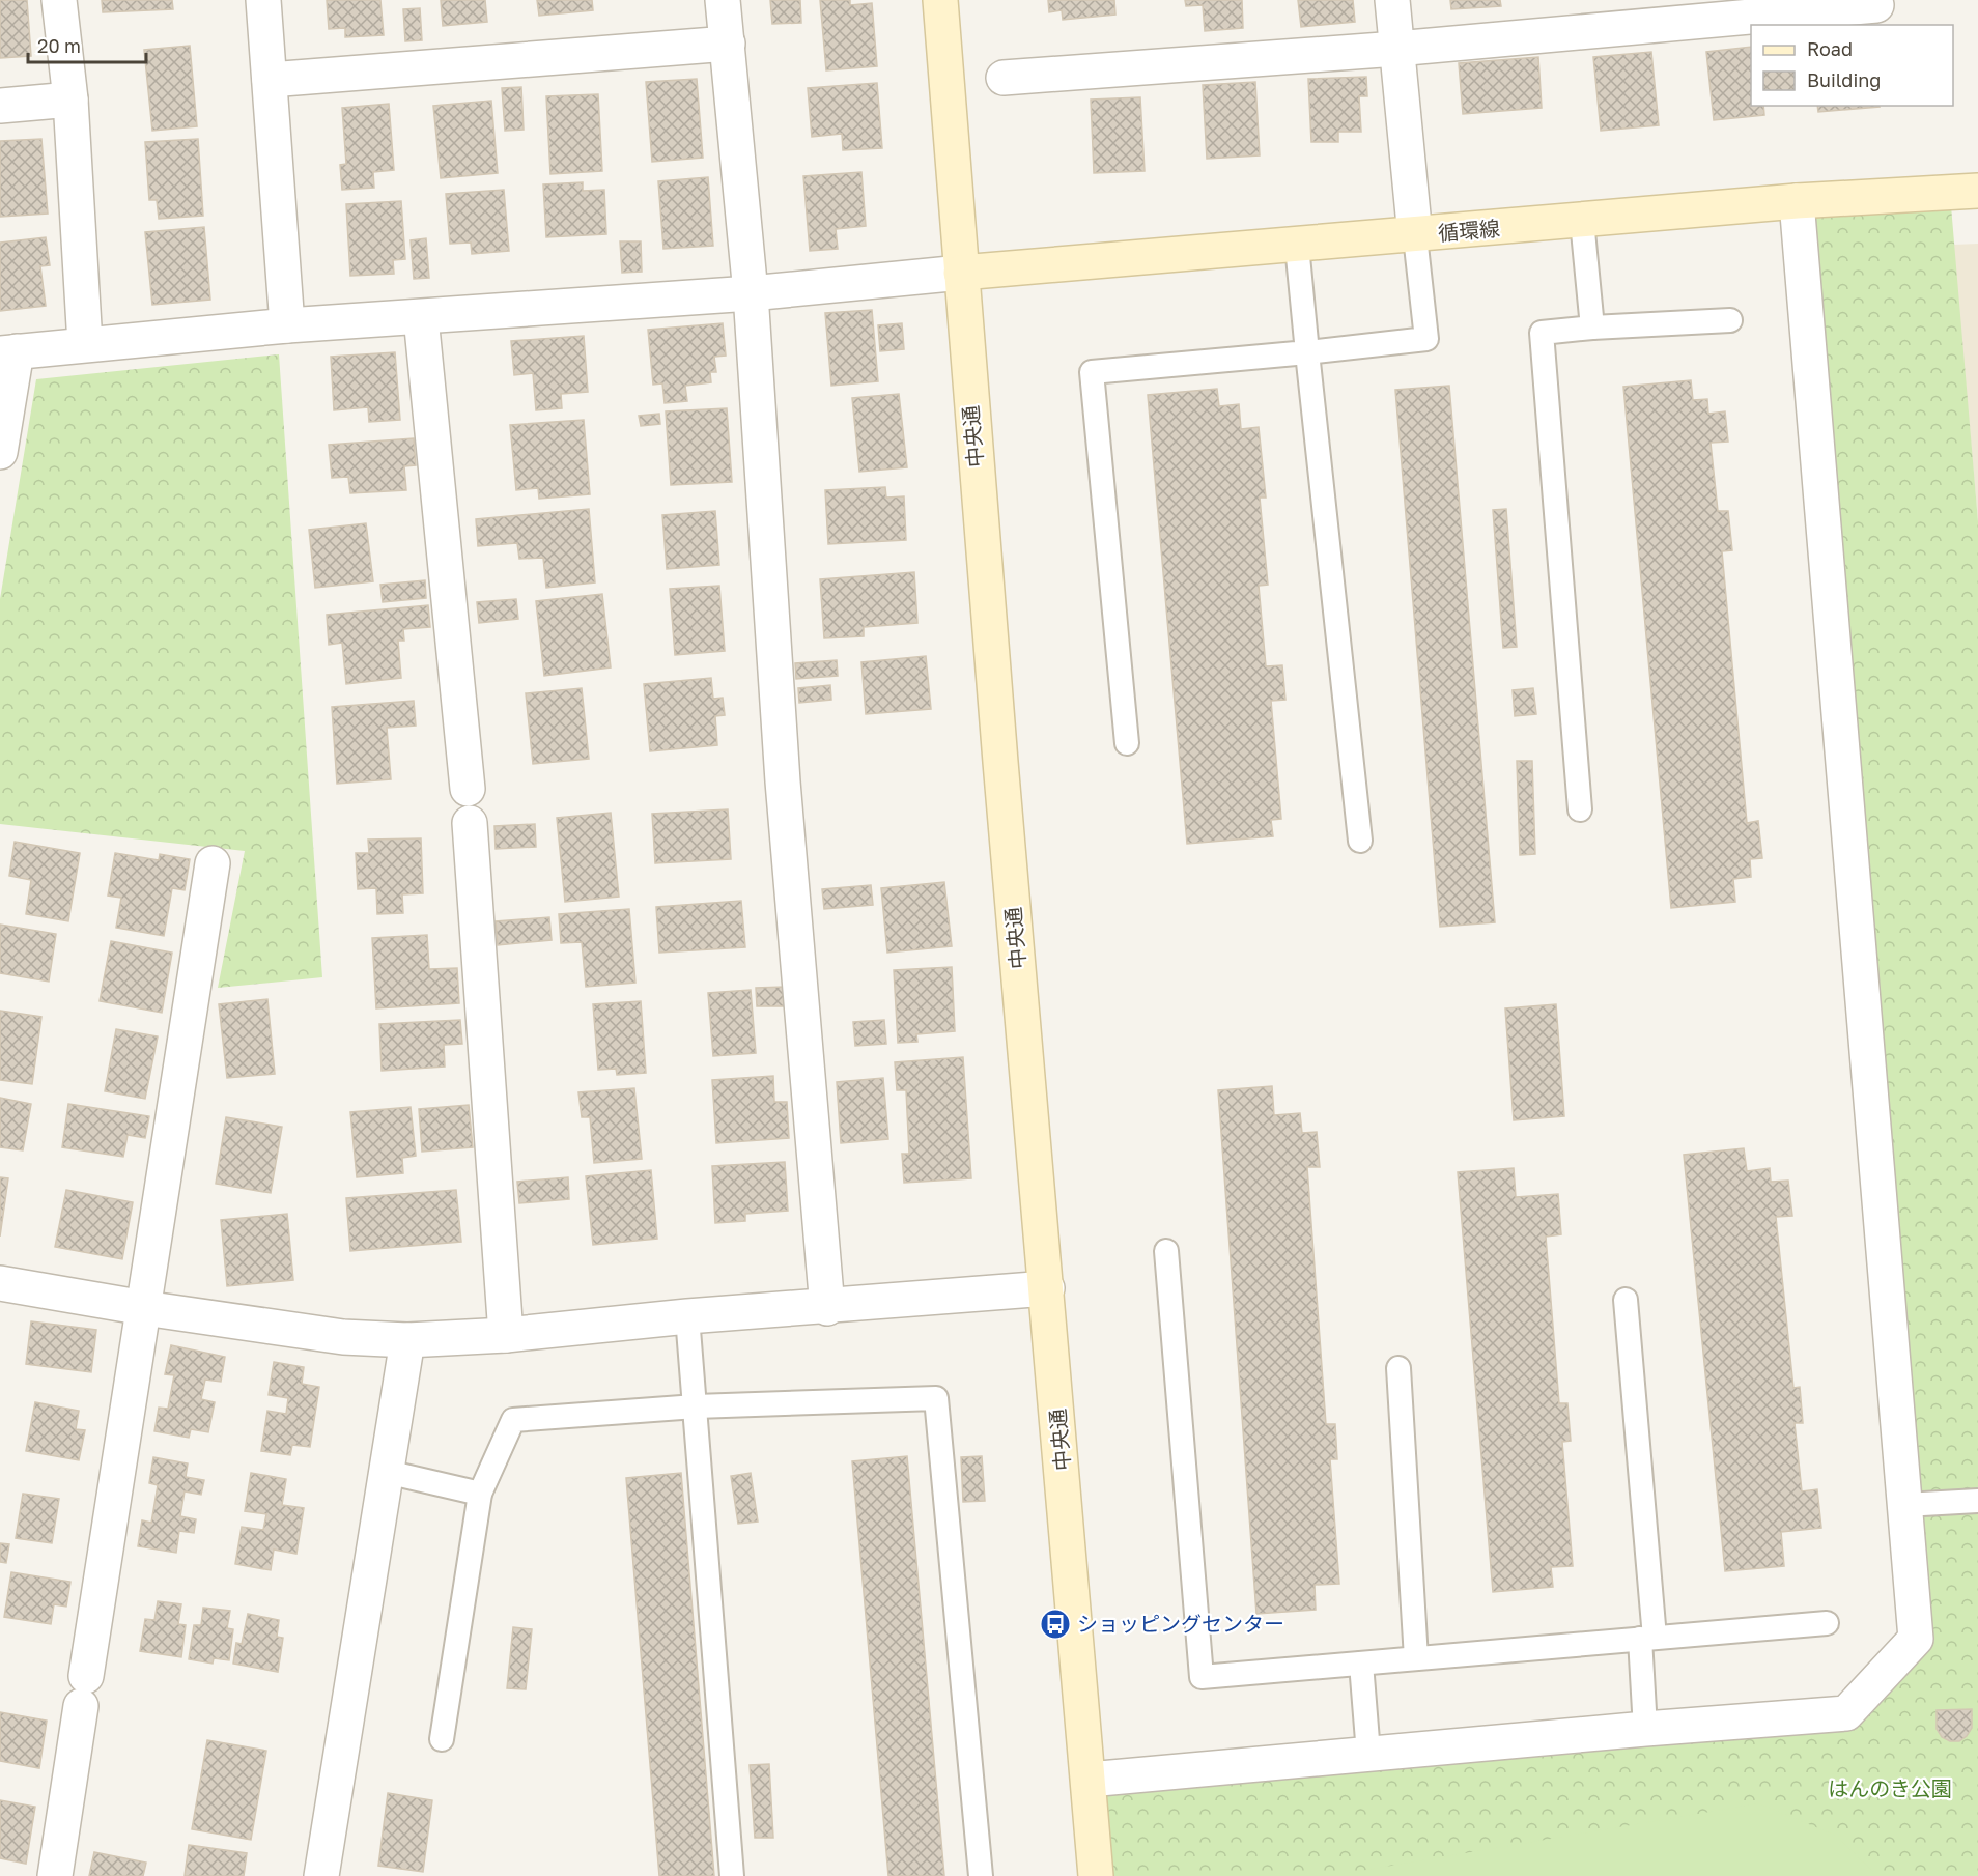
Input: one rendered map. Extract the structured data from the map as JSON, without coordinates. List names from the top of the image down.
{
  "streets": {
    "street": ["循環線", "中央通"]
  },
  "crossings": [
    ["循環線", "中央通"]
  ],
  "parks": ["はんのき公園"],
  "places": {
    "bus stop": ["ショッピングセンター"]
  },
  "legend": ["Road", "Building"],
  "scale_bar": "20 m"
}
